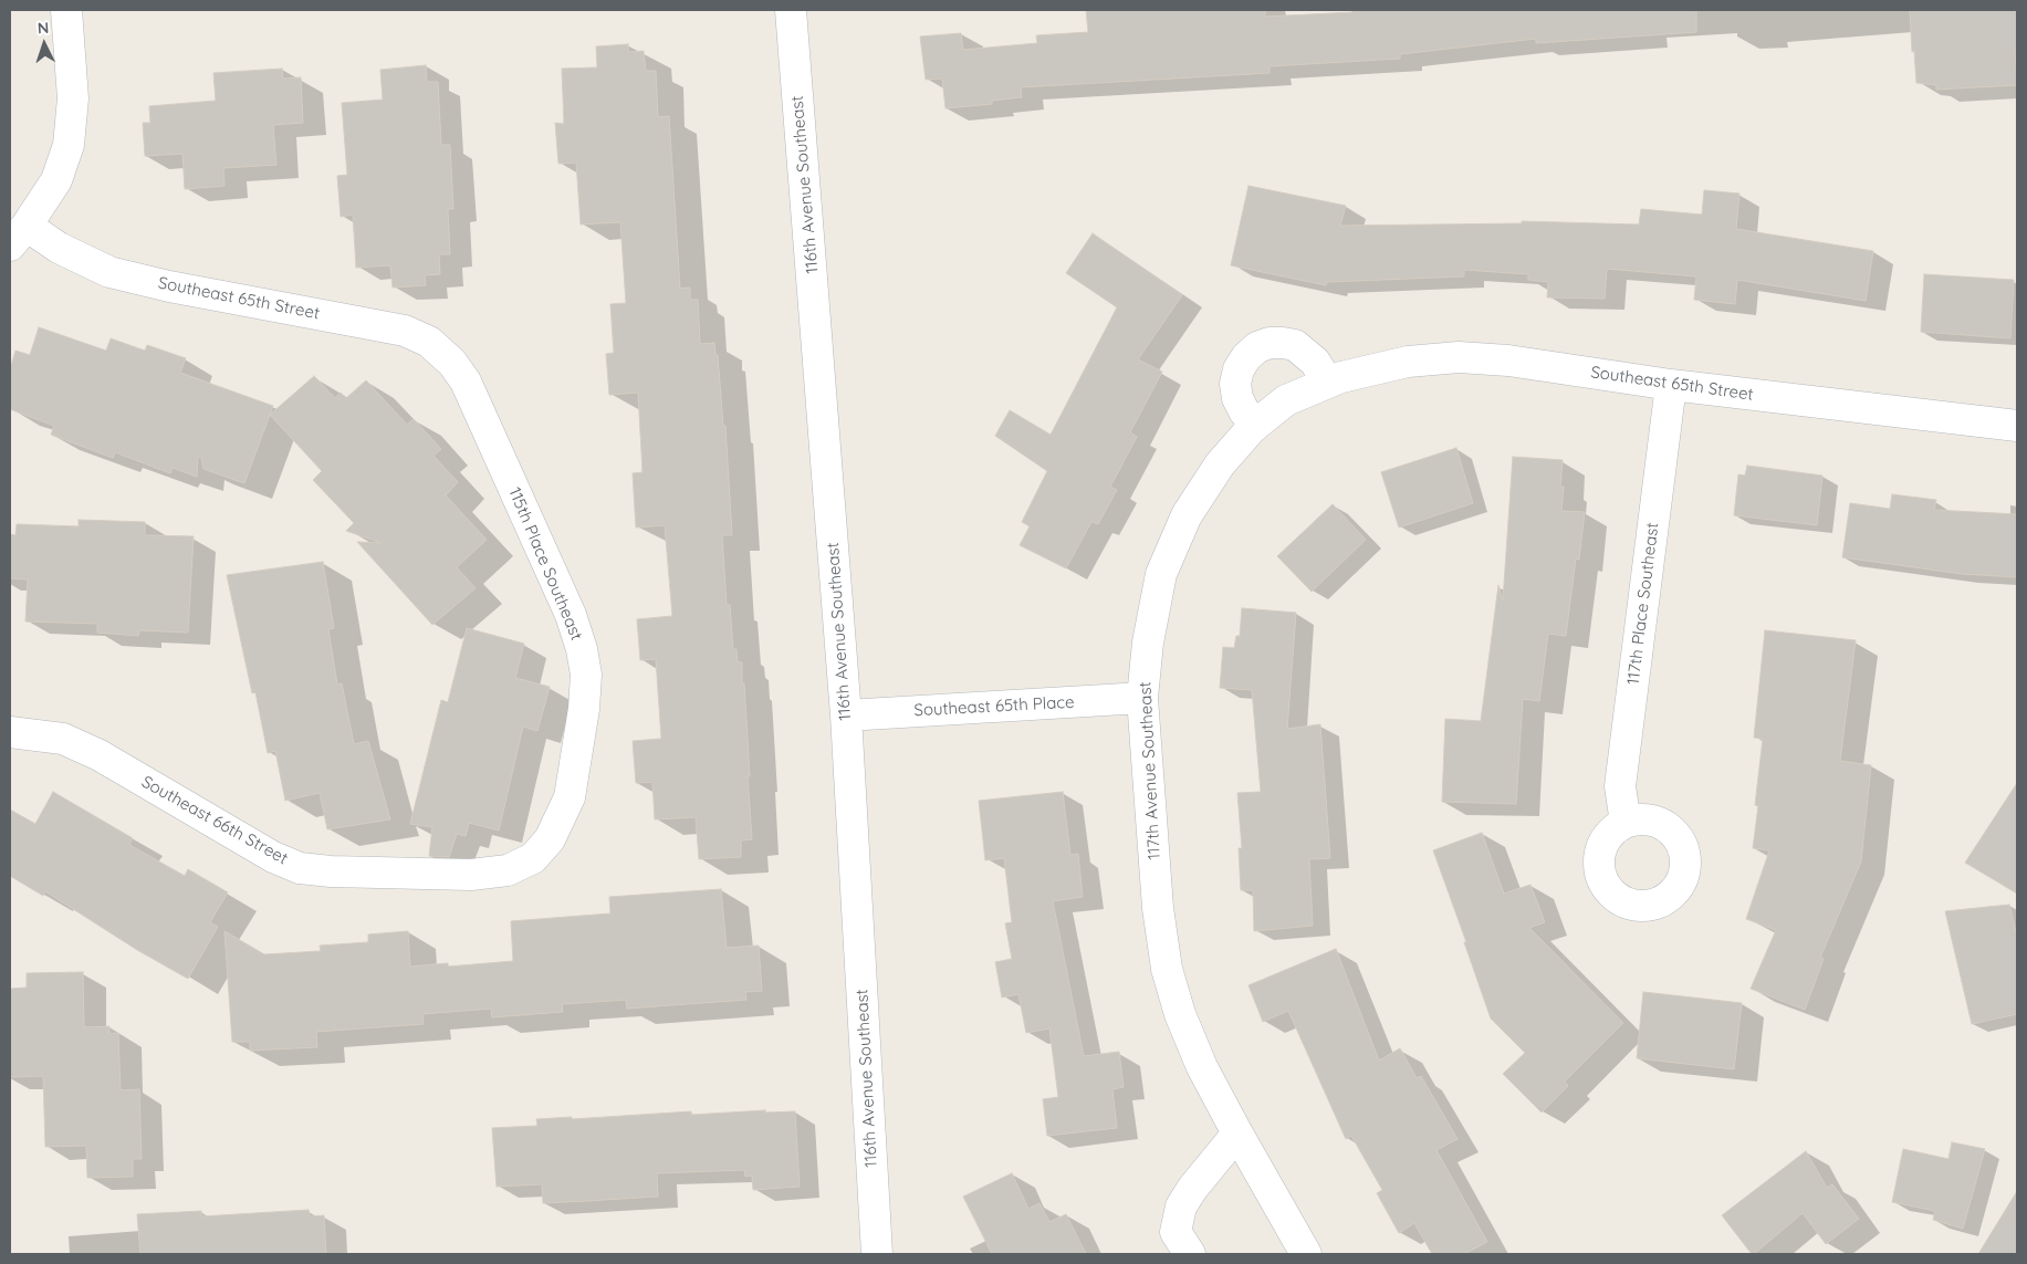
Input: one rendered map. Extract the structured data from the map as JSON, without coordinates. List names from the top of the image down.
{
  "streets": {
    "street": [
      "116th Avenue Southeast",
      "Southeast 65th Street",
      "115th Place Southeast",
      "117th Place Southeast",
      "Southeast 65th Place",
      "117th Avenue Southeast",
      "Southeast 66th Street"
    ]
  },
  "crossings": [
    ["116th Avenue Southeast", "Southeast 65th Place"],
    ["Southeast 65th Street", "115th Place Southeast"],
    ["Southeast 65th Street", "117th Place Southeast"],
    ["Southeast 65th Street", "117th Avenue Southeast"],
    ["115th Place Southeast", "Southeast 66th Street"],
    ["Southeast 65th Place", "117th Avenue Southeast"]
  ],
  "north": "top"
}
